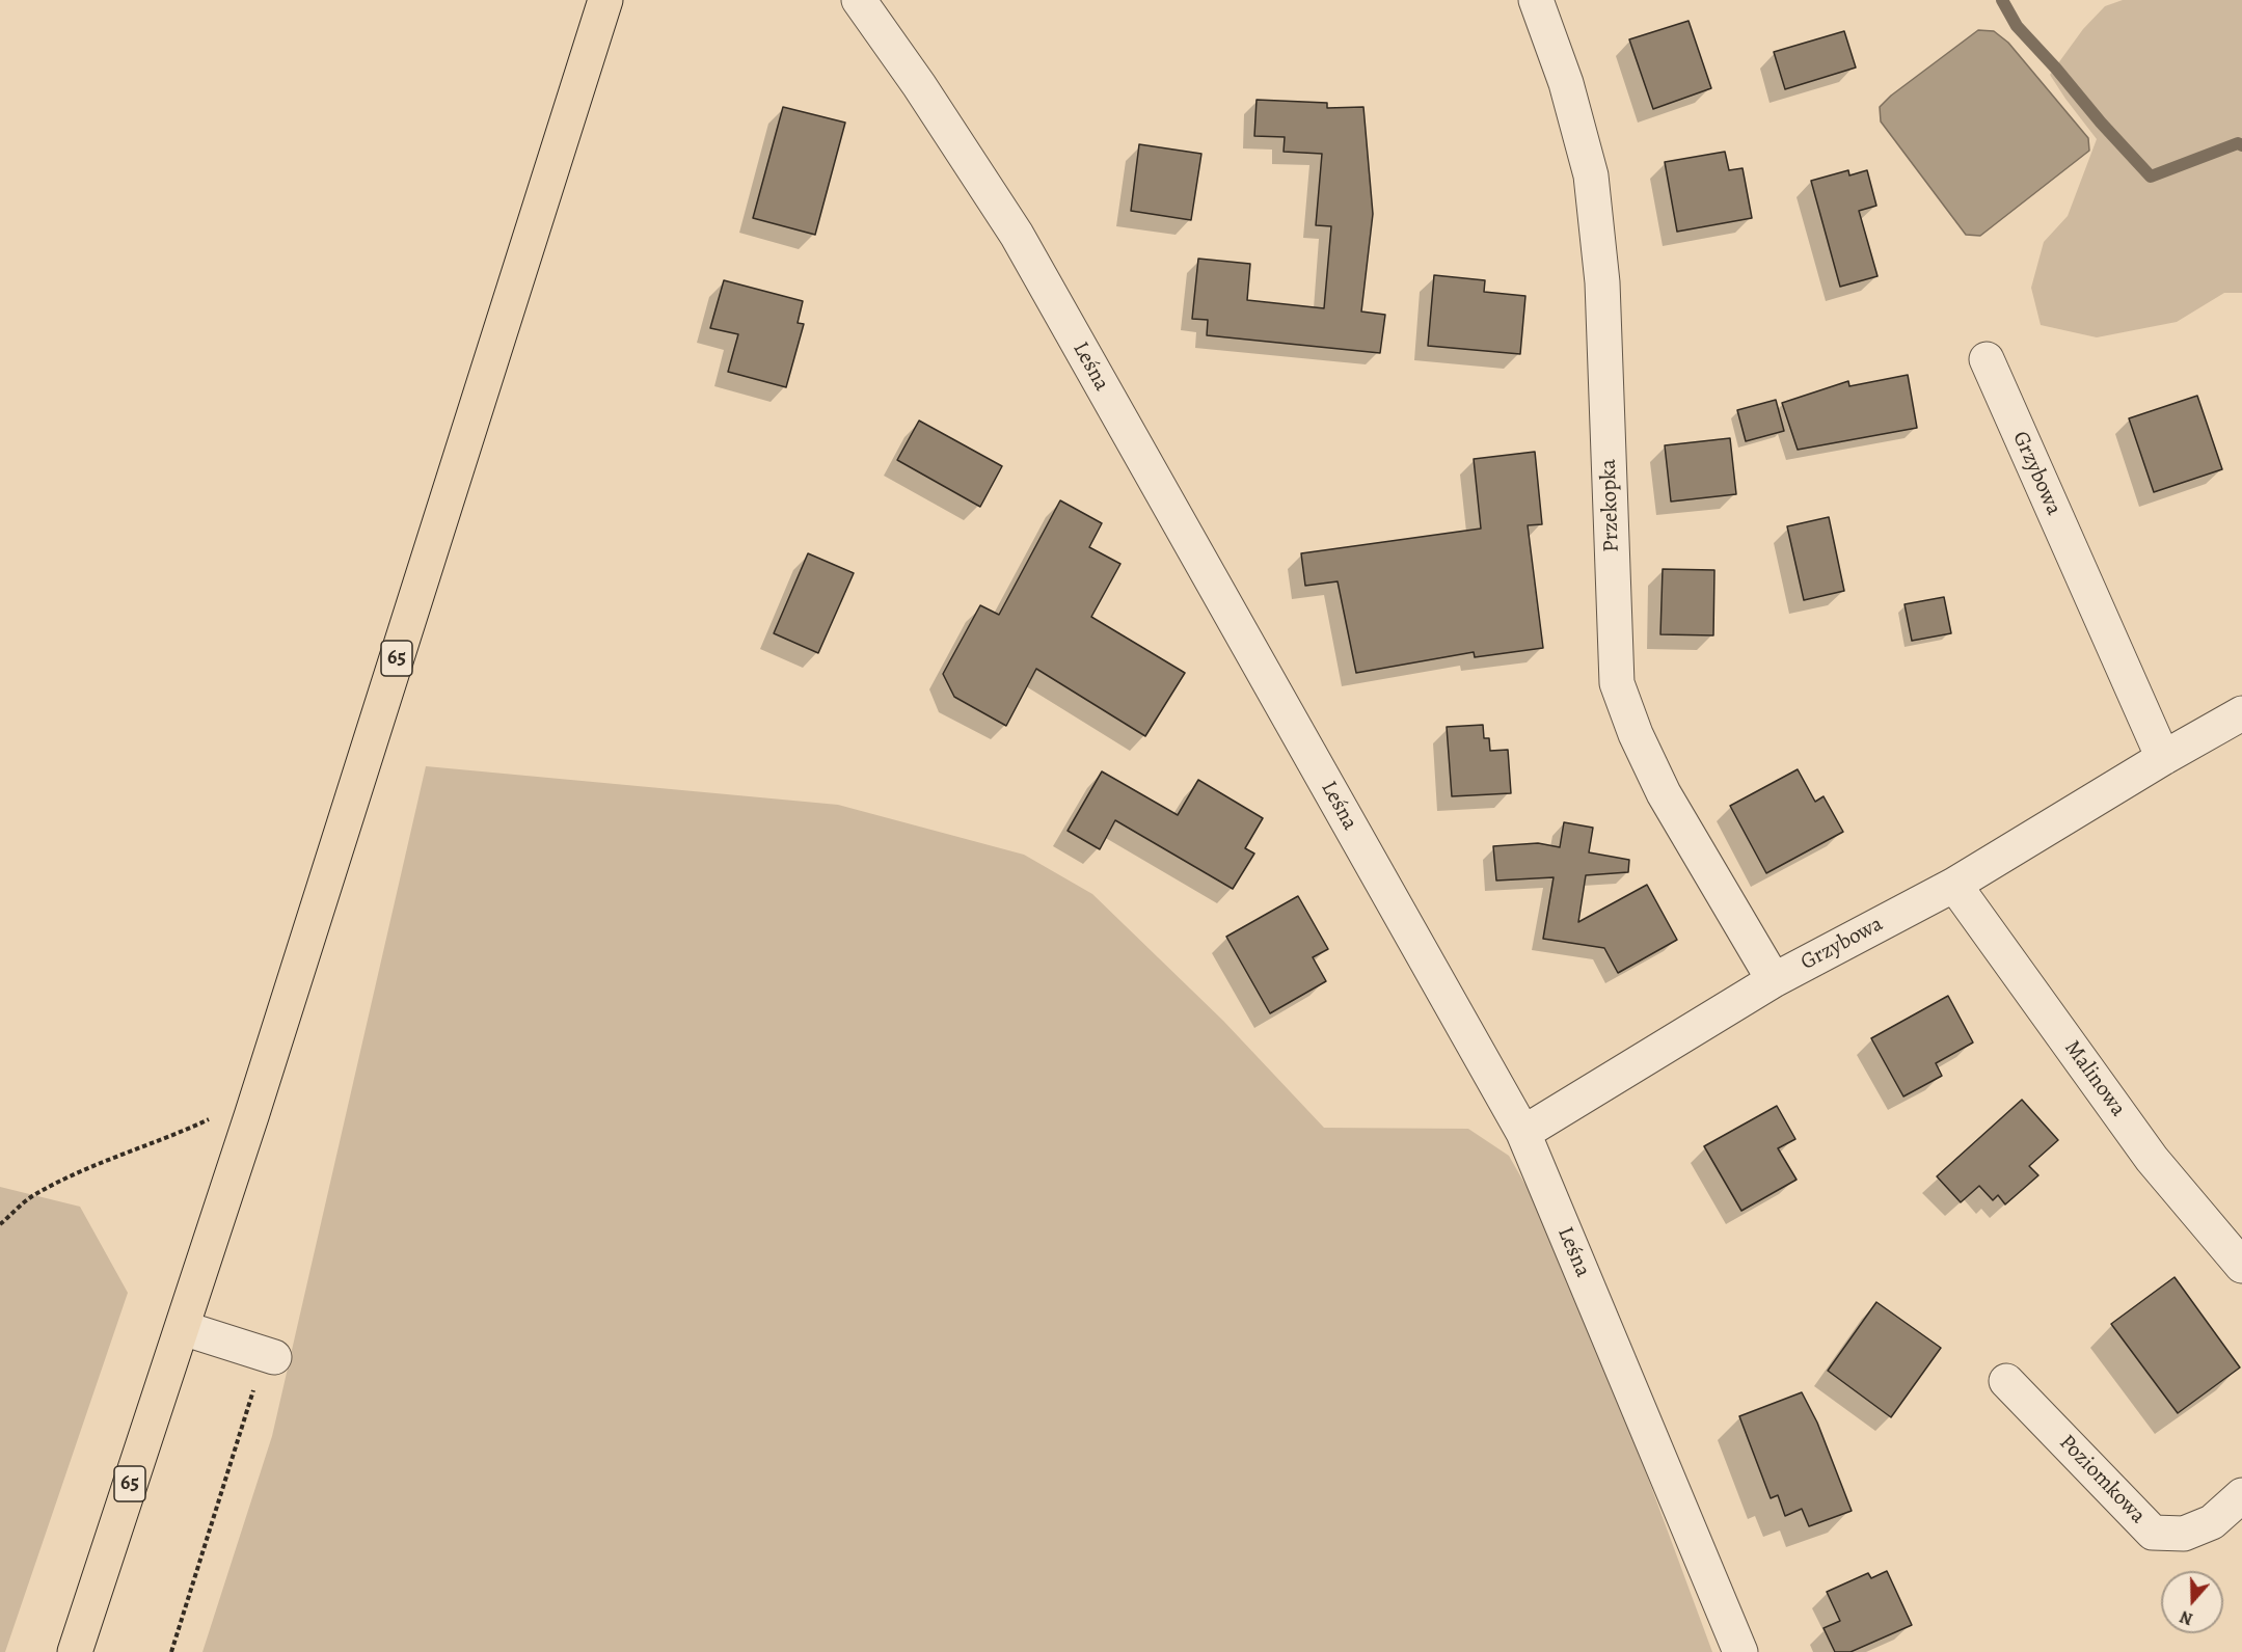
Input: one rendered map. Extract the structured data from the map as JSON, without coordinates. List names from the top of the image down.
{
  "streets": {
    "main road": ["65"],
    "street": [
      "Leśna",
      "Grzybowa",
      "Przekopka",
      "Malinowa",
      "Poziomkowa"
    ]
  },
  "crossings": [
    ["Leśna", "Grzybowa"],
    ["Grzybowa", "Przekopka"],
    ["Grzybowa", "Malinowa"]
  ],
  "north": "bottom"
}
